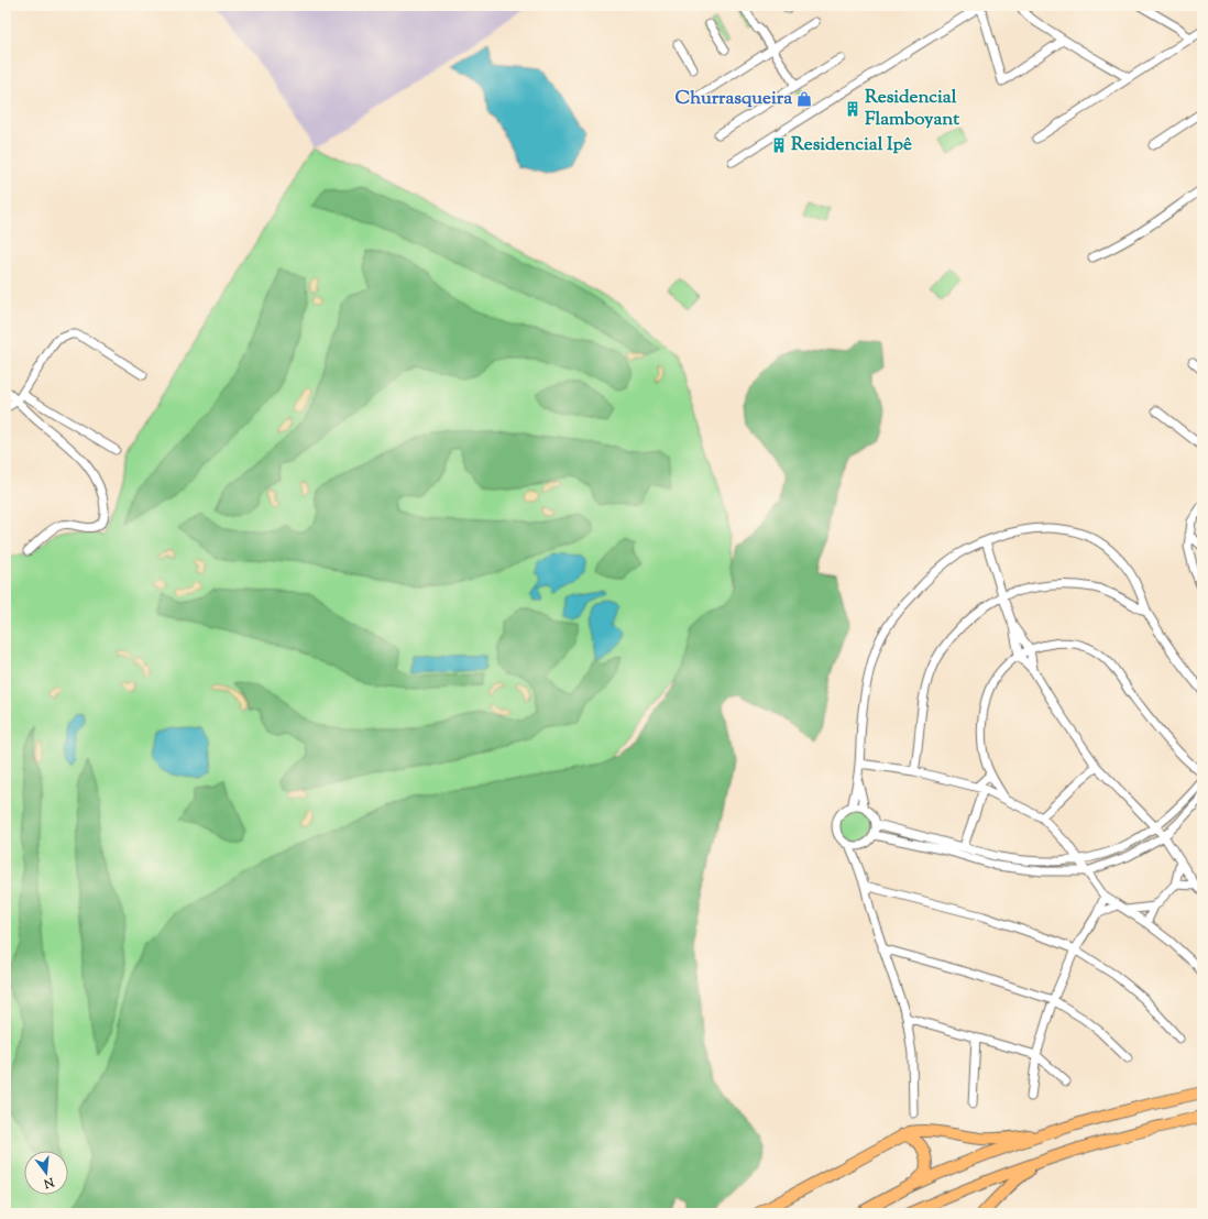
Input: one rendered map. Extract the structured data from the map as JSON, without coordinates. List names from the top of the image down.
{
  "places": {
    "shop": ["Churrasqueira"],
    "building": ["Residencial Flamboyant", "Residencial Ipê"]
  },
  "north": "bottom"
}
